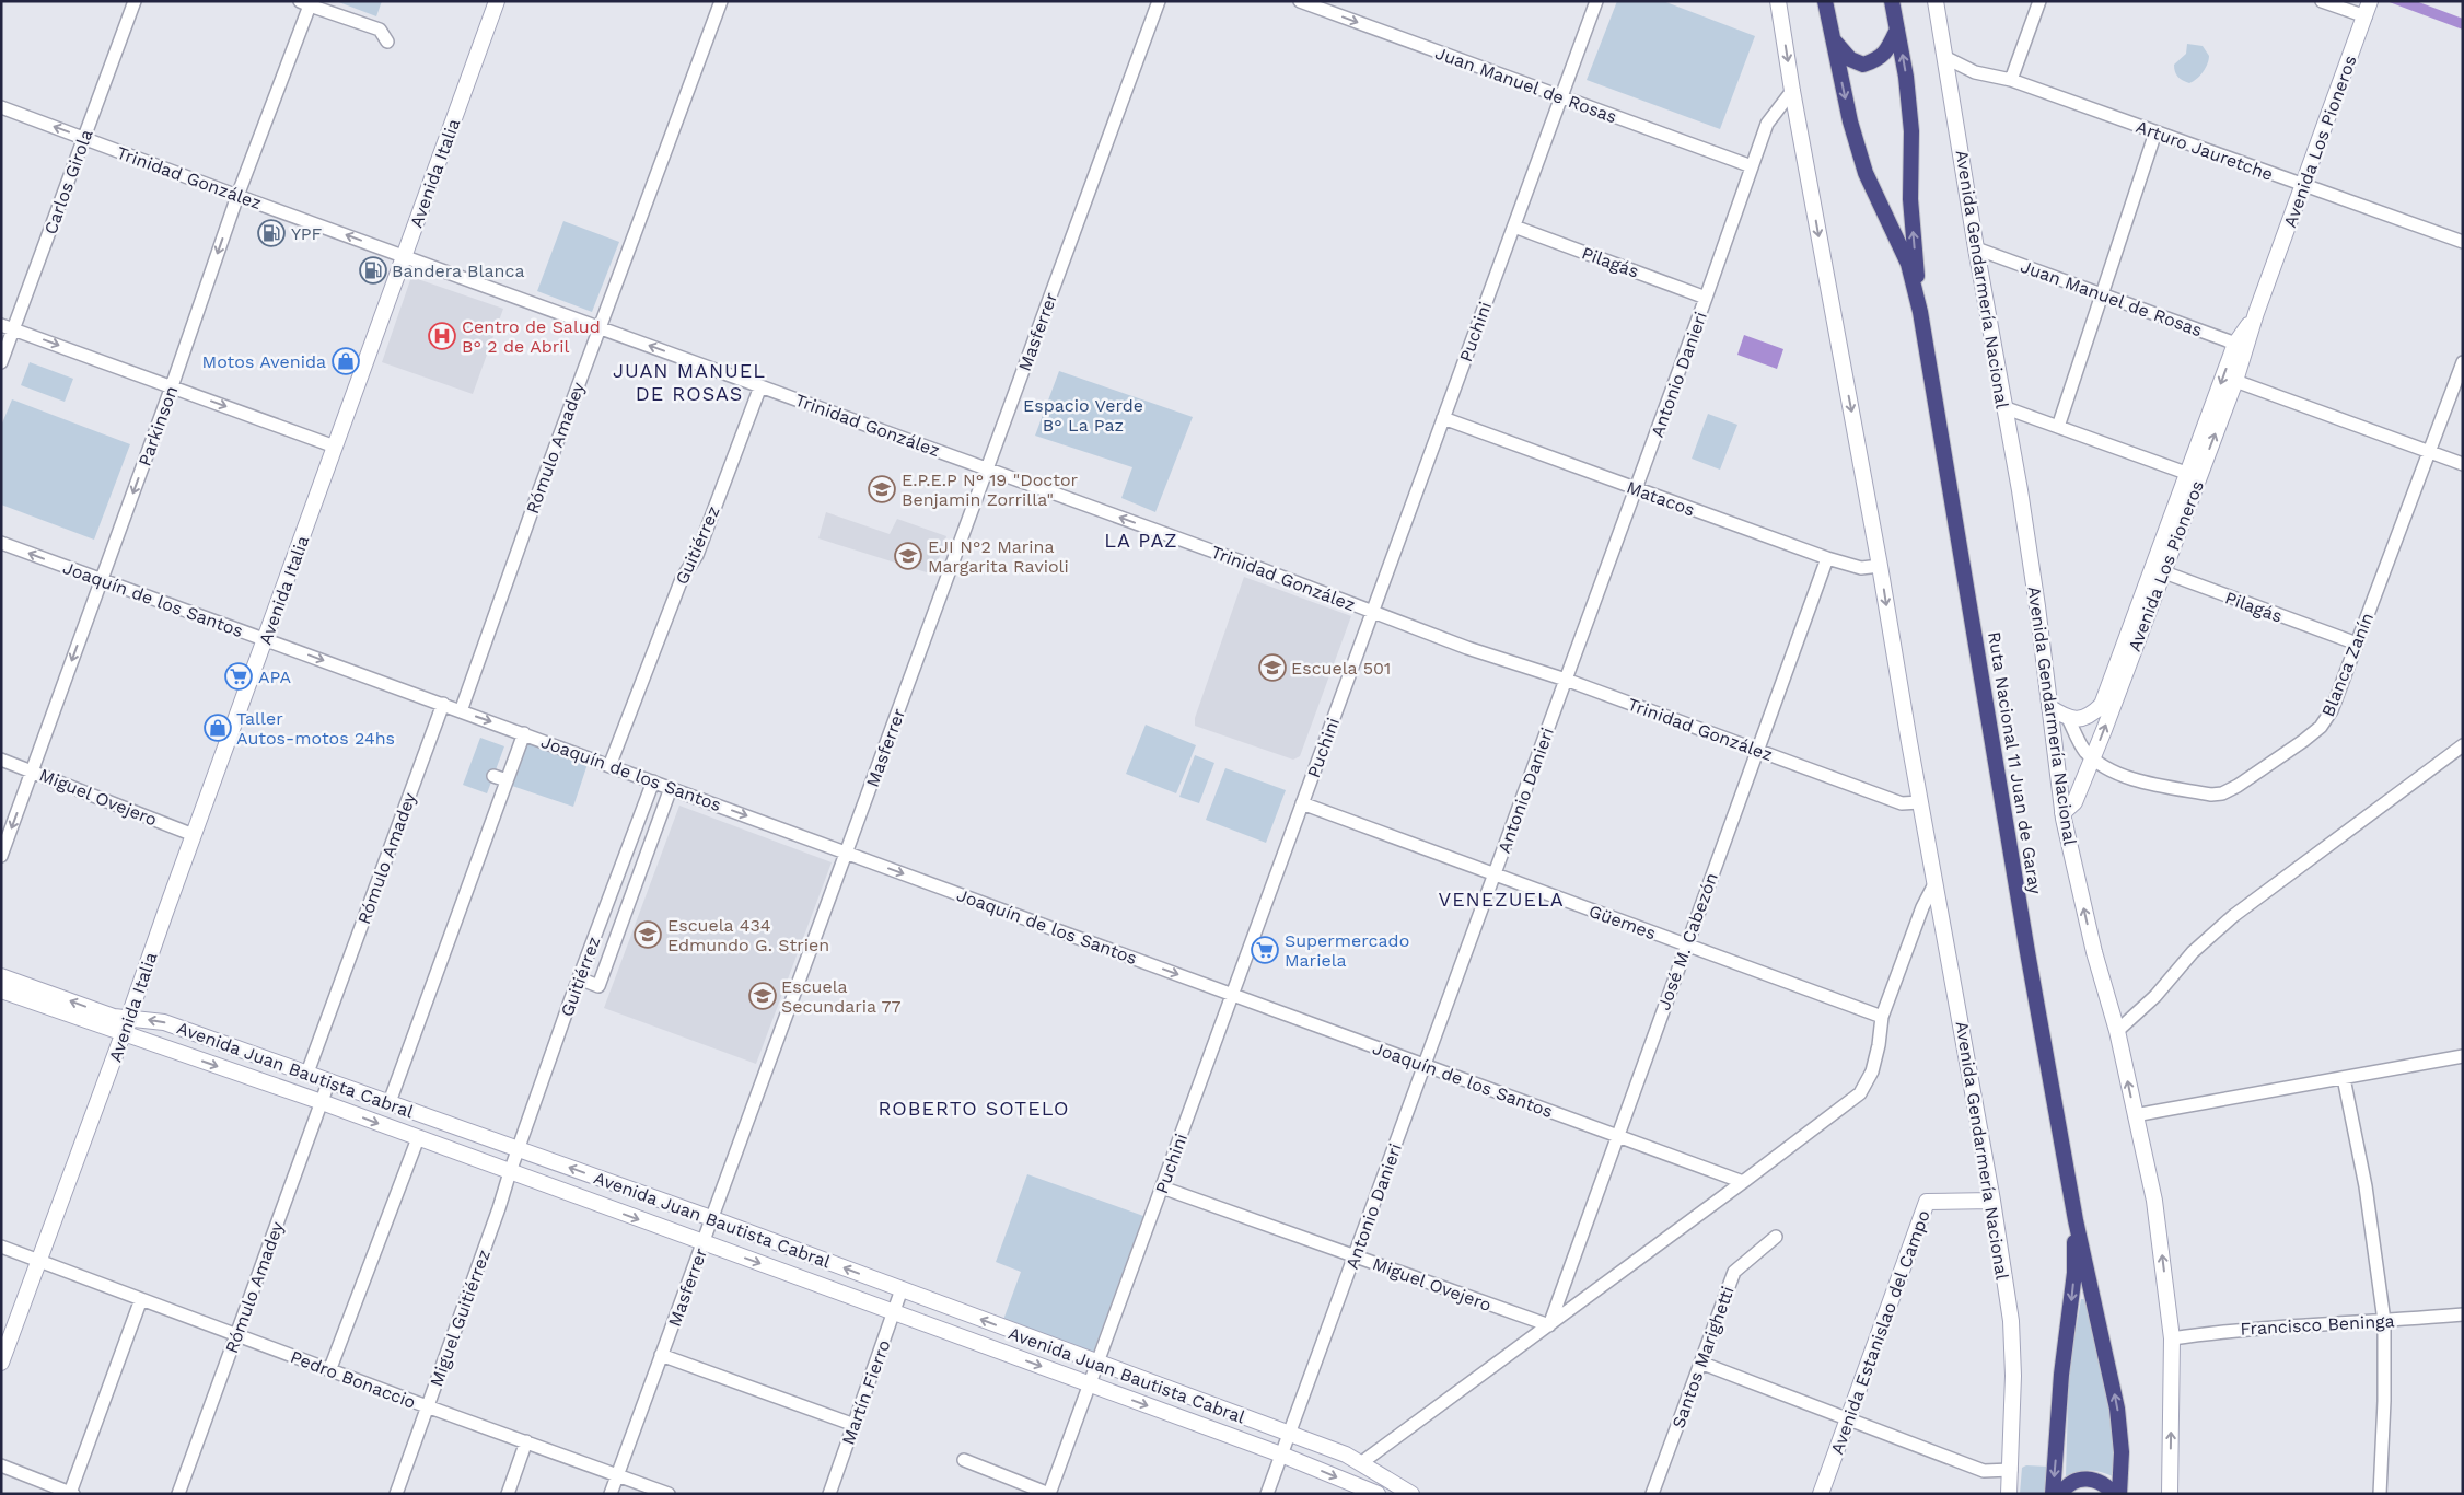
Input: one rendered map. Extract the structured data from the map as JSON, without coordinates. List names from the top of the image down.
{
  "streets": {
    "highway": ["Ruta Nacional 11 Juan de Garay"],
    "main road": [
      "Avenida Los Pioneros",
      "Avenida Italia",
      "Avenida Gendarmería Nacional",
      "Avenida Juan Bautista Cabral",
      "Avenida Estanislao del Campo"
    ],
    "street": [
      "Juan Manuel de Rosas",
      "Arturo Jauretche",
      "Trinidad González",
      "Carlos Girola",
      "Pilagás",
      "Masferrer",
      "Puchini",
      "Antonio Danieri",
      "Parkinson",
      "Rómulo Amadey",
      "Matacos",
      "Guitiérrez",
      "Joaquín de los Santos",
      "Blanca Zanín",
      "Miguel Ovejero",
      "Güemes",
      "José M. Cabezón",
      "Miguel Guitiérrez",
      "Francisco Beninga",
      "Santos Marighetti",
      "Pedro Bonaccio",
      "Martín Fierro"
    ]
  },
  "crossings": [
    ["Juan Manuel de Rosas", "Avenida Los Pioneros"],
    ["Juan Manuel de Rosas", "Avenida Gendarmería Nacional"],
    ["Juan Manuel de Rosas", "Puchini"],
    ["Juan Manuel de Rosas", "Antonio Danieri"],
    ["Avenida Los Pioneros", "Arturo Jauretche"],
    ["Avenida Los Pioneros", "Pilagás"],
    ["Avenida Los Pioneros", "Avenida Gendarmería Nacional"],
    ["Avenida Los Pioneros", "Blanca Zanín"],
    ["Arturo Jauretche", "Avenida Gendarmería Nacional"],
    ["Avenida Italia", "Trinidad González"],
    ["Avenida Italia", "Joaquín de los Santos"],
    ["Avenida Italia", "Miguel Ovejero"],
    ["Avenida Italia", "Avenida Juan Bautista Cabral"],
    ["Avenida Italia", "Pedro Bonaccio"],
    ["Trinidad González", "Carlos Girola"],
    ["Trinidad González", "Avenida Gendarmería Nacional"],
    ["Trinidad González", "Masferrer"],
    ["Trinidad González", "Puchini"],
    ["Trinidad González", "Antonio Danieri"],
    ["Trinidad González", "Parkinson"],
    ["Trinidad González", "Rómulo Amadey"],
    ["Trinidad González", "Guitiérrez"],
    ["Trinidad González", "José M. Cabezón"],
    ["Pilagás", "Puchini"],
    ["Pilagás", "Antonio Danieri"],
    ["Pilagás", "Blanca Zanín"],
    ["Avenida Gendarmería Nacional", "Antonio Danieri"],
    ["Avenida Gendarmería Nacional", "Matacos"],
    ["Avenida Gendarmería Nacional", "Francisco Beninga"],
    ["Avenida Gendarmería Nacional", "Avenida Estanislao del Campo"],
    ["Masferrer", "Joaquín de los Santos"],
    ["Masferrer", "Avenida Juan Bautista Cabral"],
    ["Masferrer", "Pedro Bonaccio"],
    ["Puchini", "Matacos"],
    ["Puchini", "Joaquín de los Santos"],
    ["Puchini", "Miguel Ovejero"],
    ["Puchini", "Güemes"],
    ["Puchini", "Avenida Juan Bautista Cabral"],
    ["Antonio Danieri", "Matacos"],
    ["Antonio Danieri", "Joaquín de los Santos"],
    ["Antonio Danieri", "Miguel Ovejero"],
    ["Antonio Danieri", "Güemes"],
    ["Antonio Danieri", "Avenida Juan Bautista Cabral"],
    ["Parkinson", "Joaquín de los Santos"],
    ["Parkinson", "Miguel Ovejero"],
    ["Rómulo Amadey", "Joaquín de los Santos"],
    ["Rómulo Amadey", "Avenida Juan Bautista Cabral"],
    ["Rómulo Amadey", "Pedro Bonaccio"],
    ["Matacos", "José M. Cabezón"],
    ["Guitiérrez", "Joaquín de los Santos"],
    ["Guitiérrez", "Avenida Juan Bautista Cabral"],
    ["Guitiérrez", "Miguel Guitiérrez"],
    ["Joaquín de los Santos", "José M. Cabezón"],
    ["Miguel Ovejero", "José M. Cabezón"],
    ["Güemes", "José M. Cabezón"],
    ["Avenida Juan Bautista Cabral", "Miguel Guitiérrez"],
    ["Avenida Juan Bautista Cabral", "Martín Fierro"],
    ["Miguel Guitiérrez", "Pedro Bonaccio"]
  ],
  "one_way": ["Juan Manuel de Rosas", "Trinidad González", "Parkinson"],
  "districts": [
    "JUAN MANUEL DE ROSAS",
    "LA PAZ",
    "VENEZUELA",
    "ROBERTO SOTELO"
  ],
  "parks": ["Espacio Verde B° La Paz"],
  "places": {
    "fuel station": ["YPF", "Bandera Blanca"],
    "hospital": ["Centro de Salud B° 2 de Abril"],
    "shop": ["Motos Avenida", "Taller Autos-motos 24hs"],
    "school or university": [
      "E.P.E.P N° 19 \"Doctor Benjamin Zorrilla\"",
      "EJI N°2 Marina Margarita Ravioli",
      "Escuela 501",
      "Escuela 434 Edmundo G. Strien",
      "Escuela Secundaria 77"
    ],
    "supermarket": ["APA", "Supermercado Mariela"]
  }
}
